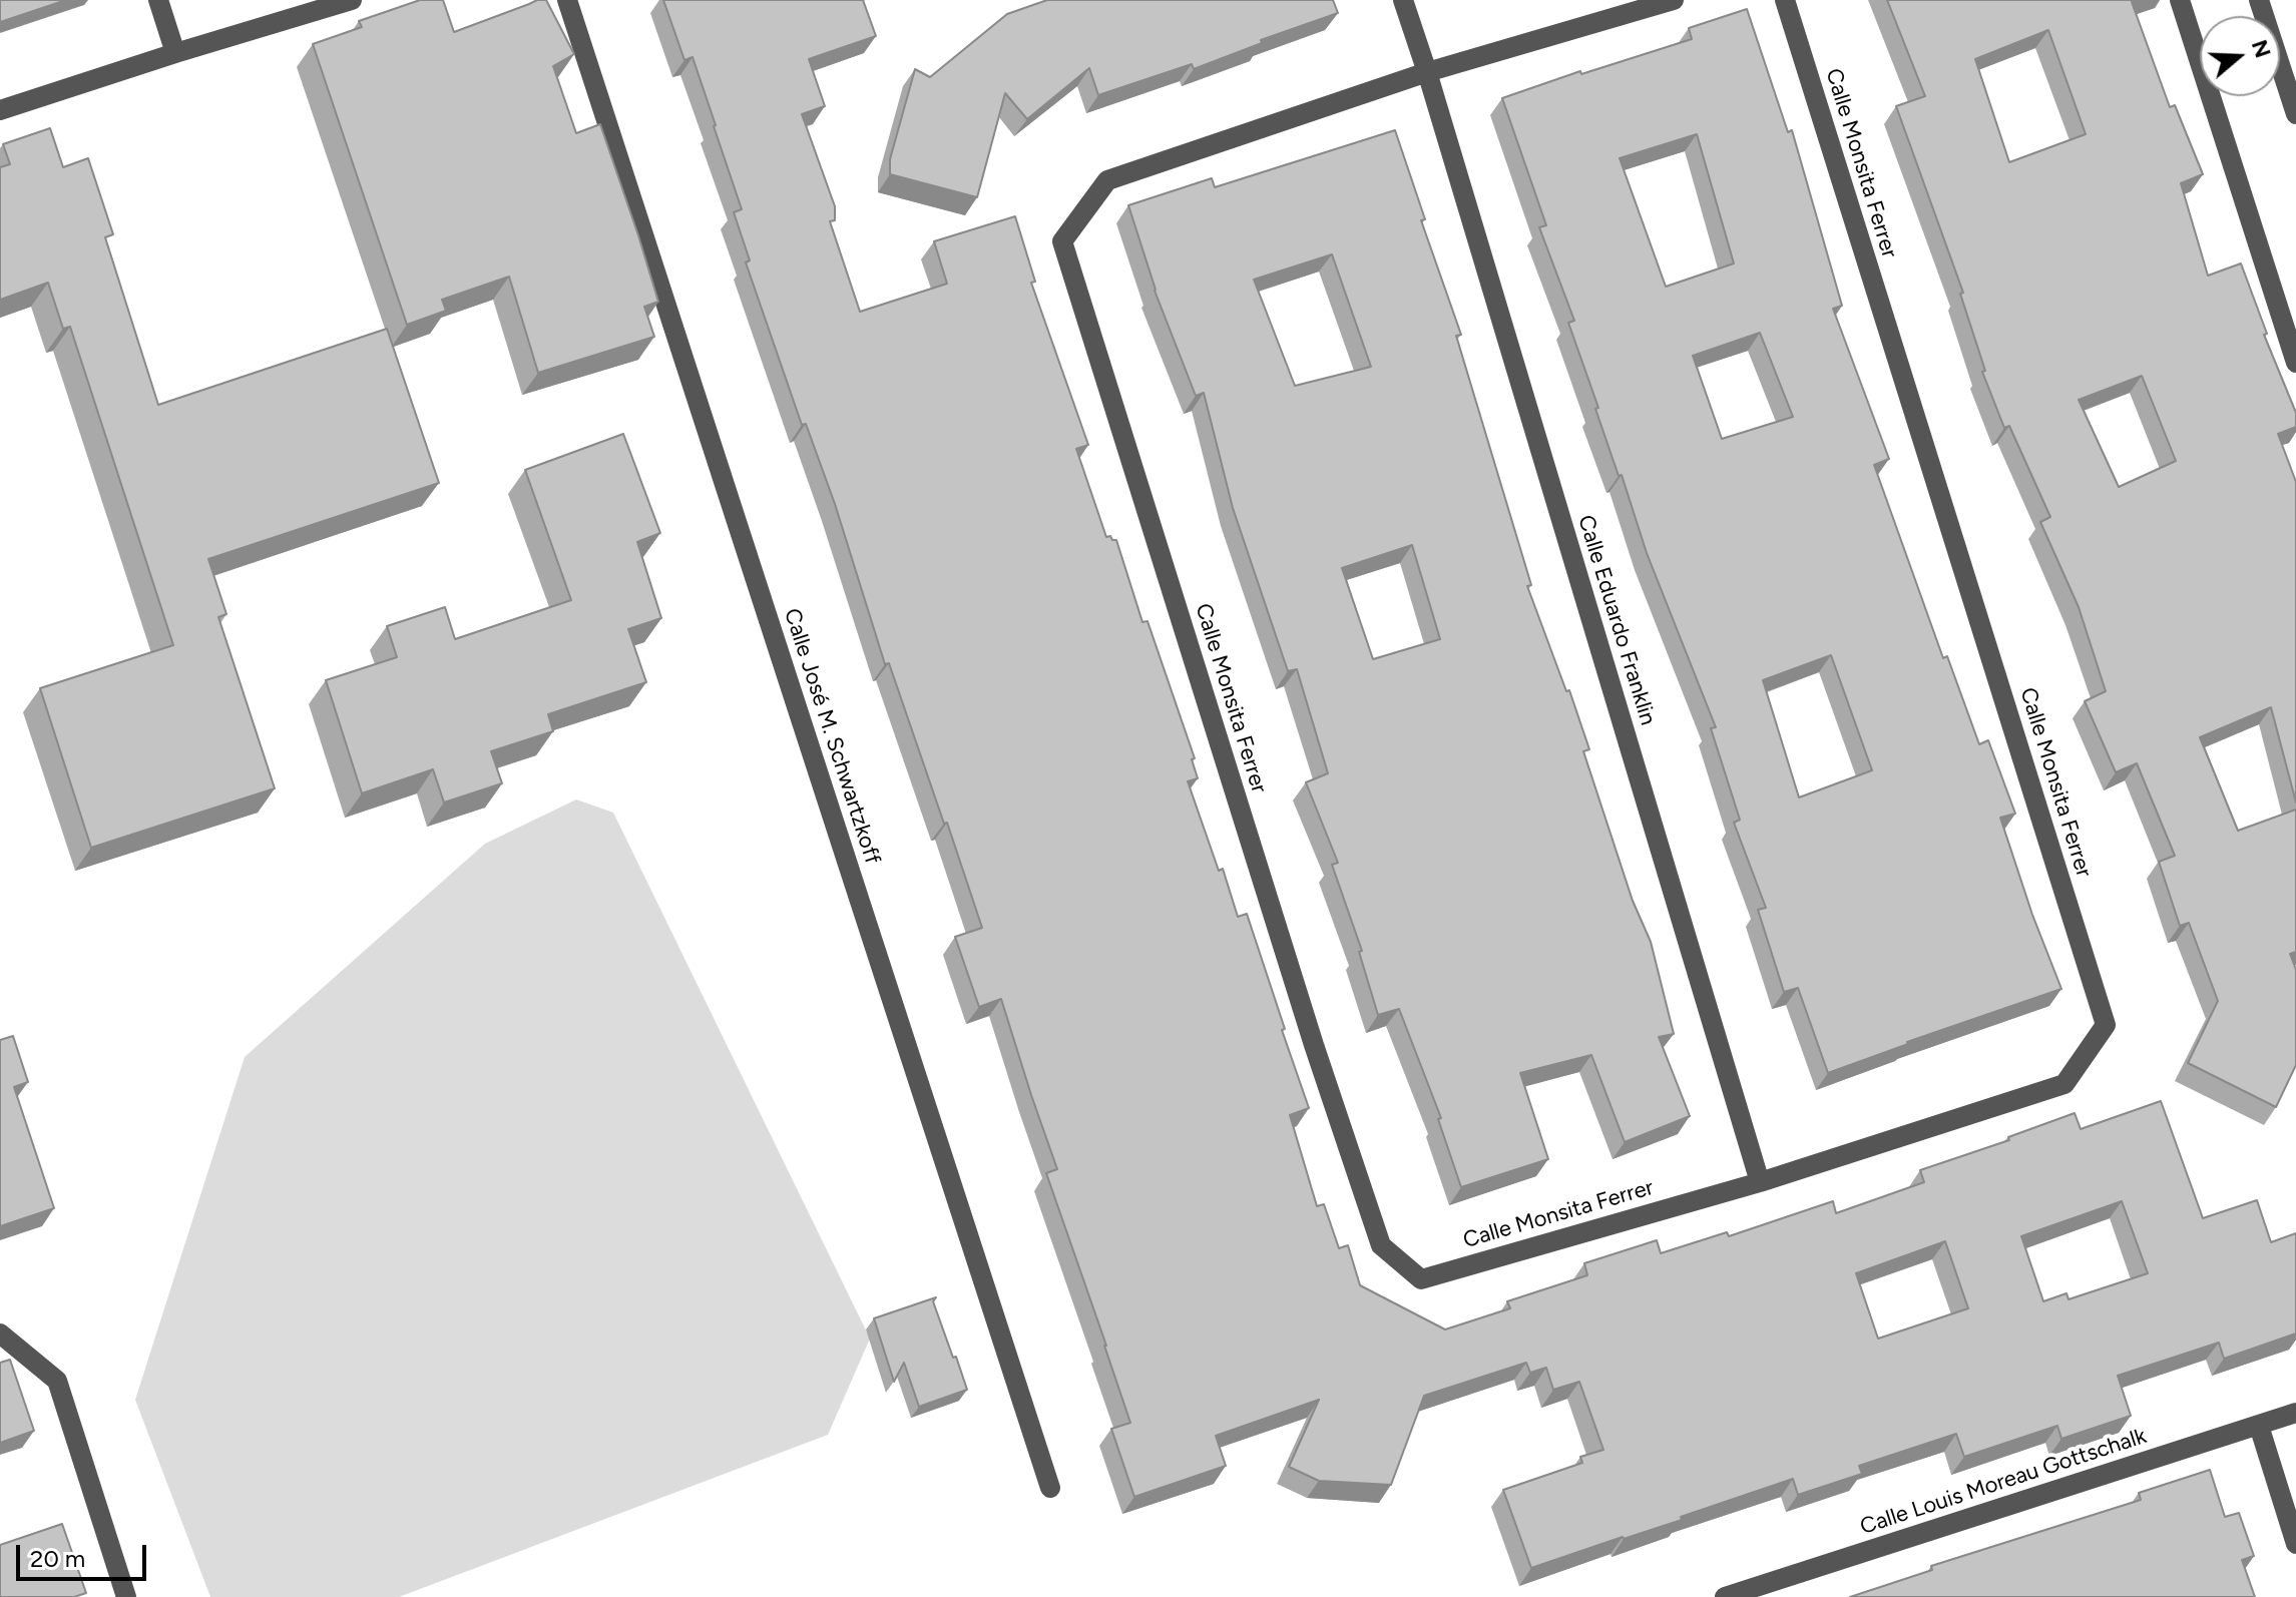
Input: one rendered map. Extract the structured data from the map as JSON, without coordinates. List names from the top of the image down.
{
  "streets": {
    "street": [
      "Calle Monsita Ferrer",
      "Calle Eduardo Franklin",
      "Calle José M. Schwartzkoff",
      "Calle Louis Moreau Gottschalk"
    ]
  },
  "crossings": [
    ["Calle Monsita Ferrer", "Calle Eduardo Franklin"]
  ],
  "scale_bar": "20 m",
  "north": "right"
}
